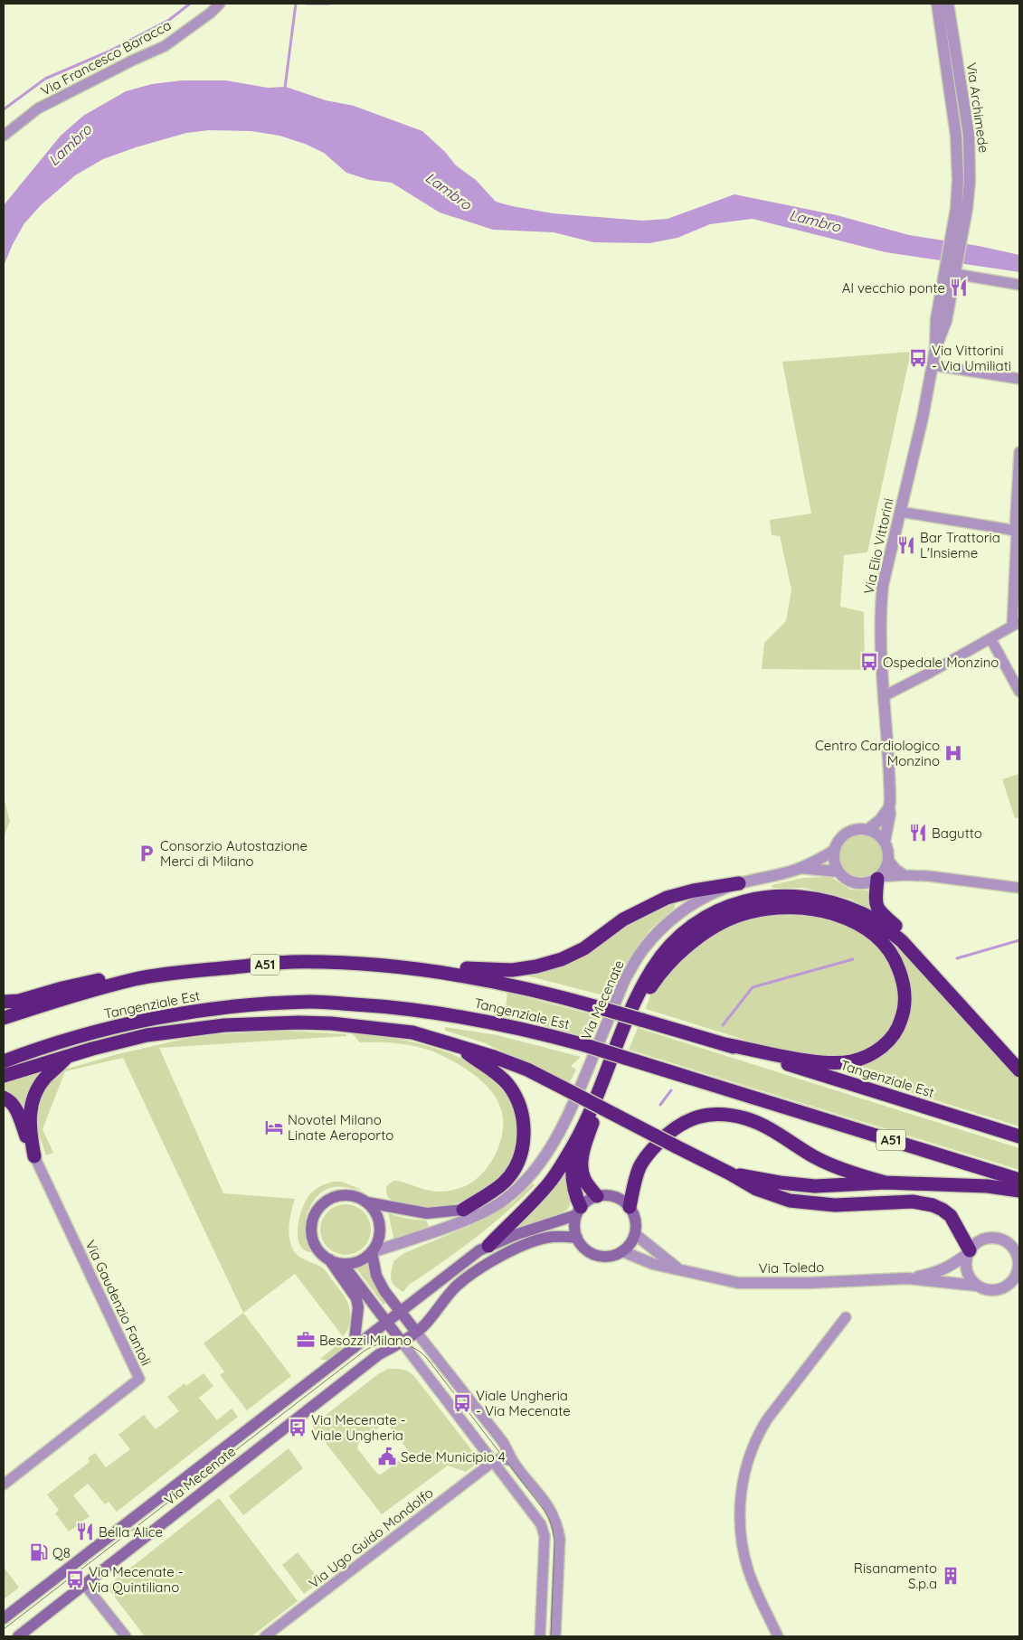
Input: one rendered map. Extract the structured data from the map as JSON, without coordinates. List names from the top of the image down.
{
  "streets": {
    "highway": ["A51", "Tangenziale Est"],
    "main road": ["Via Mecenate"],
    "street": [
      "Via Francesco Baracca",
      "Via Archimede",
      "Via Elio Vittorini",
      "Via Toledo",
      "Via Gaudenzio Fantoli",
      "Via Ugo Guido Mondolfo"
    ]
  },
  "crossings": [
    ["Via Archimede", "Via Elio Vittorini"],
    ["Via Elio Vittorini", "Via Mecenate"]
  ],
  "water": ["Lambro"],
  "places": {
    "restaurant": [
      "Al vecchio ponte",
      "Bar Trattoria L'Insieme",
      "Bagutto",
      "Bella Alice"
    ],
    "bus stop": [
      "Via Vittorini - Via Umiliati",
      "Ospedale Monzino",
      "Viale Ungheria - Via Mecenate",
      "Via Mecenate - Viale Ungheria",
      "Via Mecenate - Via Quintiliano"
    ],
    "hospital": ["Centro Cardiologico Monzino"],
    "parking": ["Consorzio Autostazione Merci di Milano"],
    "hotel": ["Novotel Milano Linate Aeroporto"],
    "office": ["Besozzi Milano"],
    "public building": ["Sede Municipio 4"],
    "fuel station": ["Q8"],
    "building": ["Risanamento S.p.a"]
  }
}
